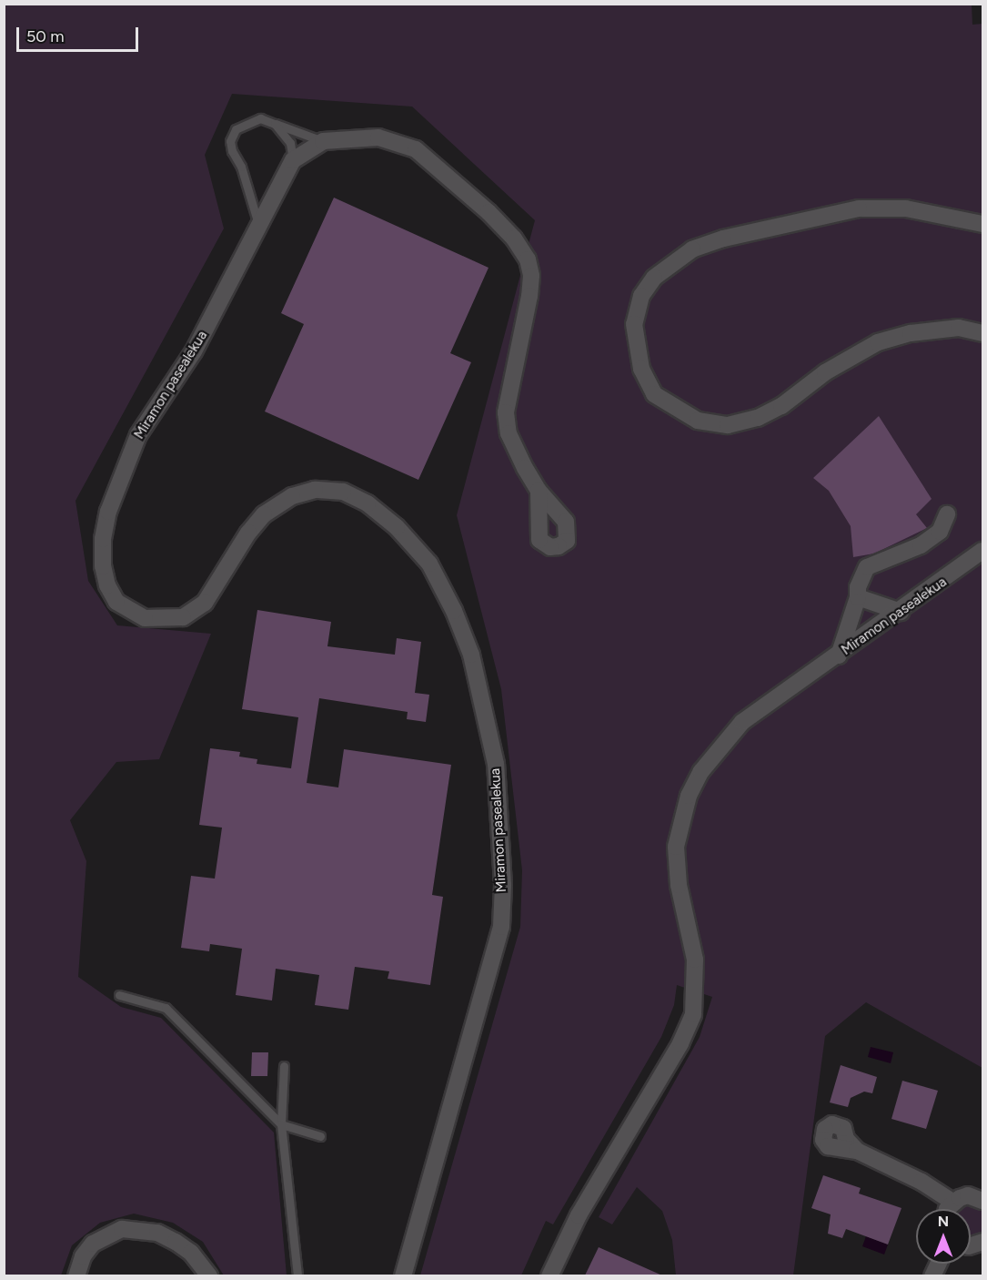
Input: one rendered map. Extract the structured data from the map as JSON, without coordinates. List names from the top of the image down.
{
  "streets": {
    "street": ["Miramon pasealekua"]
  },
  "scale_bar": "50 m",
  "north": "top"
}
